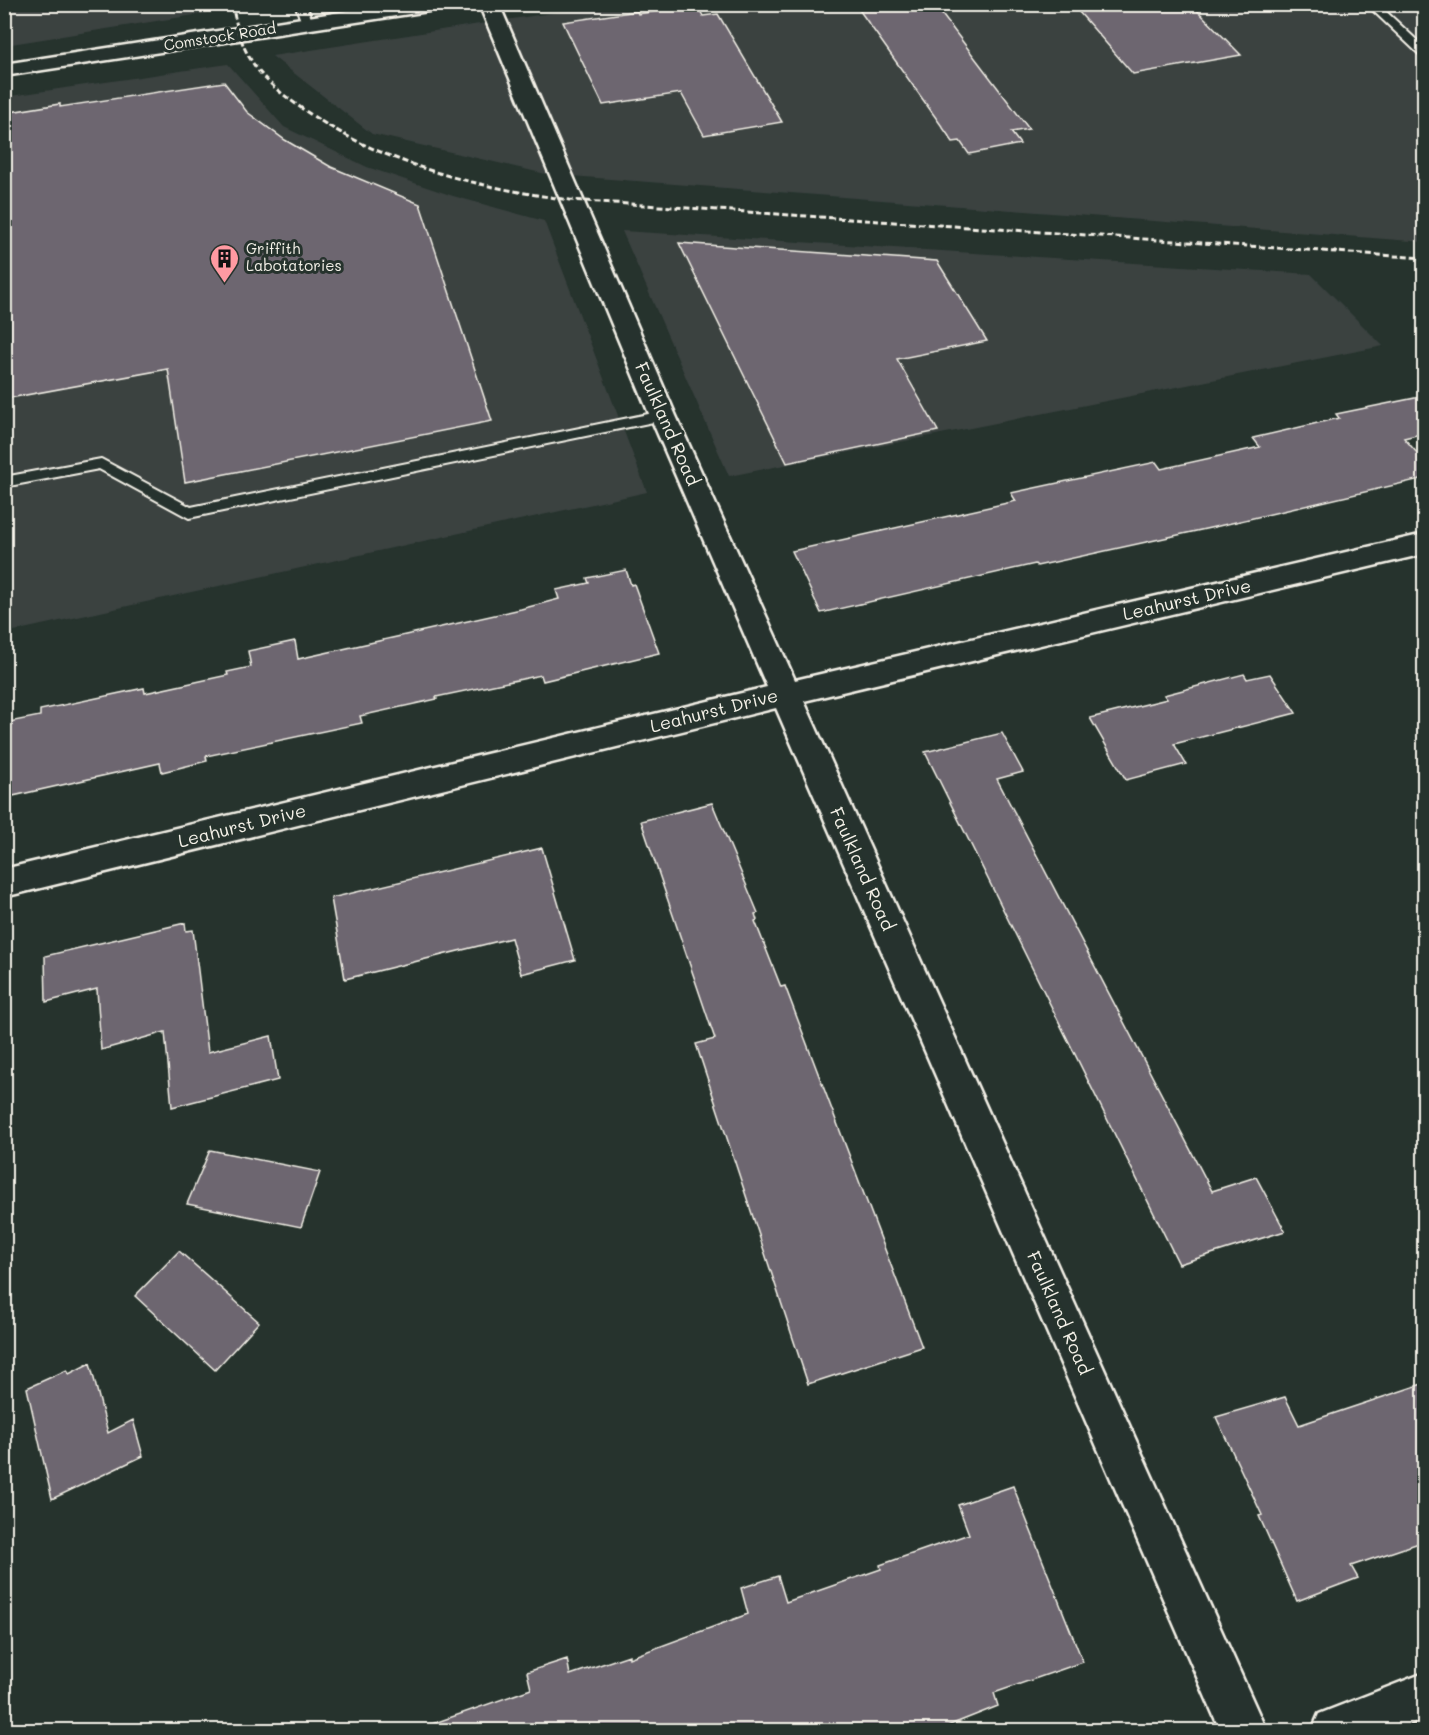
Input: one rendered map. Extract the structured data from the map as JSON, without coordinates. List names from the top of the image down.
{
  "streets": {
    "street": ["Comstock Road", "Faulkland Road", "Leahurst Drive"]
  },
  "crossings": [
    ["Faulkland Road", "Leahurst Drive"]
  ],
  "places": {
    "building": ["Griffith Labotatories"]
  }
}
